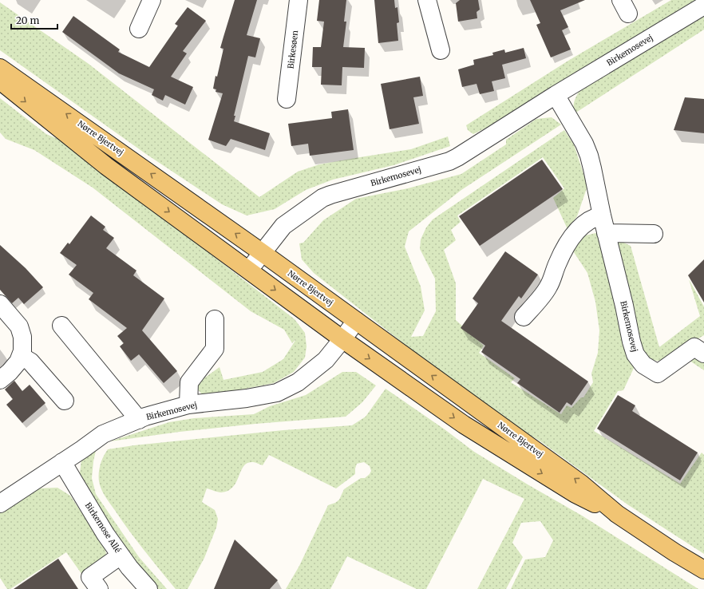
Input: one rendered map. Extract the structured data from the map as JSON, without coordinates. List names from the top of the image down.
{
  "streets": {
    "main road": ["Nørre Bjertvej"],
    "street": ["Birkesøen", "Birkemosevej", "Birkemose Allé"]
  },
  "crossings": [
    ["Birkemosevej", "Nørre Bjertvej"],
    ["Birkemosevej", "Birkemose Allé"]
  ],
  "scale_bar": "20 m"
}
